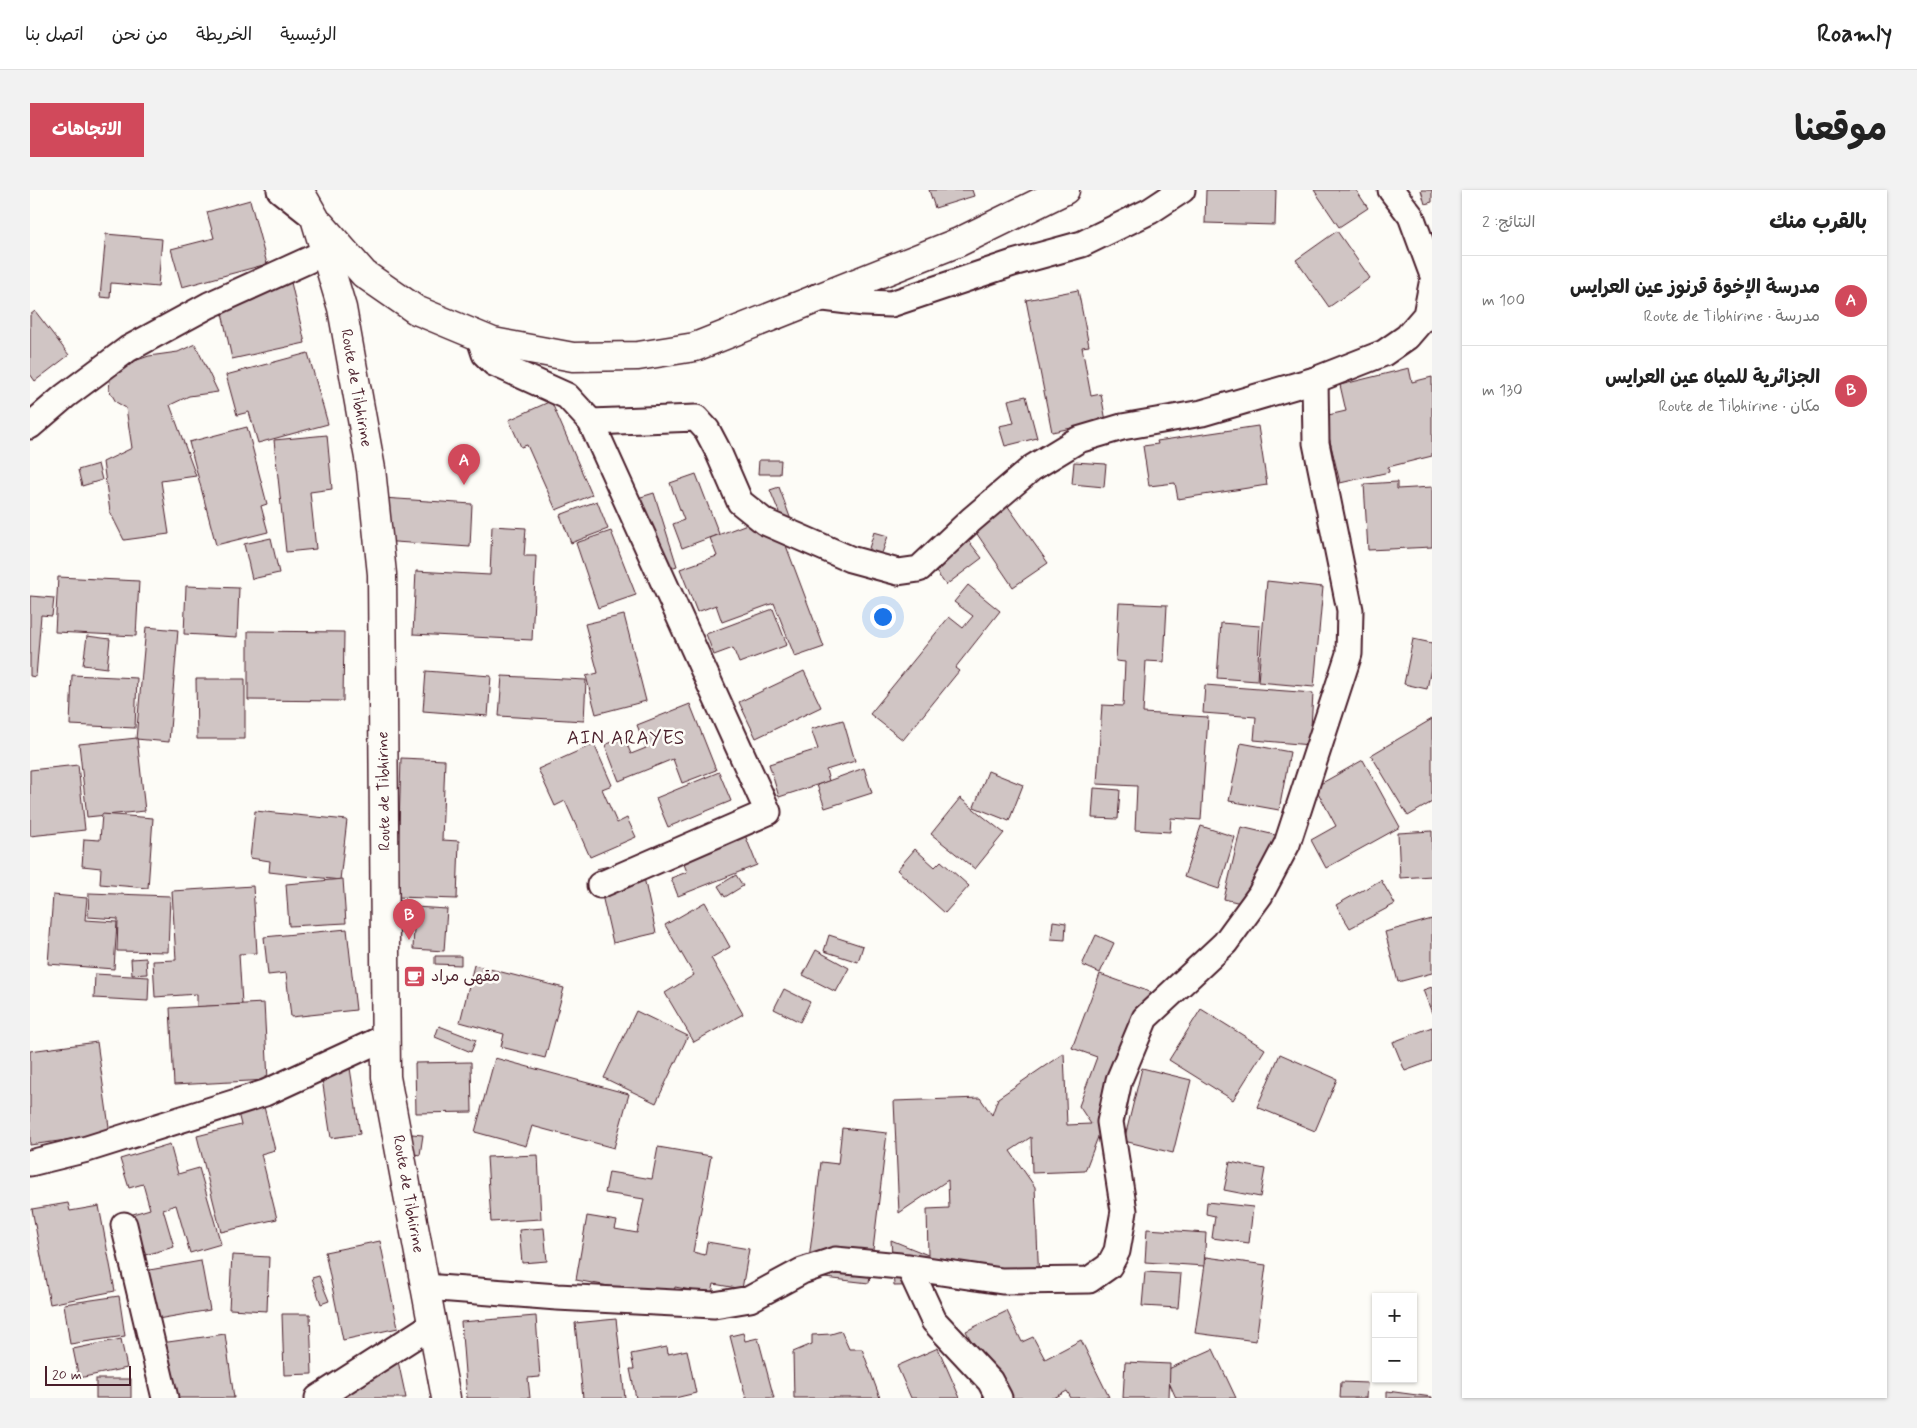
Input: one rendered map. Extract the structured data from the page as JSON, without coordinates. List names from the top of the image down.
{
  "streets": {
    "street": ["Route de Tibhirine"]
  },
  "districts": ["AIN ARAYES"],
  "places": {
    "cafe": ["مقهى مراد"]
  },
  "scale_bar": "20 m",
  "page": {
    "header": "Roamly",
    "nav": [
      "الرئيسية",
      "الخريطة",
      "من نحن",
      "اتصل بنا"
    ],
    "title": "موقعنا",
    "buttons": "الاتجاهات",
    "heading": ["بالقرب منك", "النتائج: 2"],
    "list": [
      {
        "mark": "A",
        "name": "مدرسة الإخوة قرنوز عين العرايس",
        "note": "مدرسة · Route de Tibhirine",
        "value": "100 m"
      },
      {
        "mark": "B",
        "name": "الجزائرية للمياه عين العرايس",
        "note": "مكان · Route de Tibhirine",
        "value": "130 m"
      }
    ],
    "pins": ["A", "B"],
    "map_buttons": ["+", "−"],
    "scale": "20 m"
  }
}
